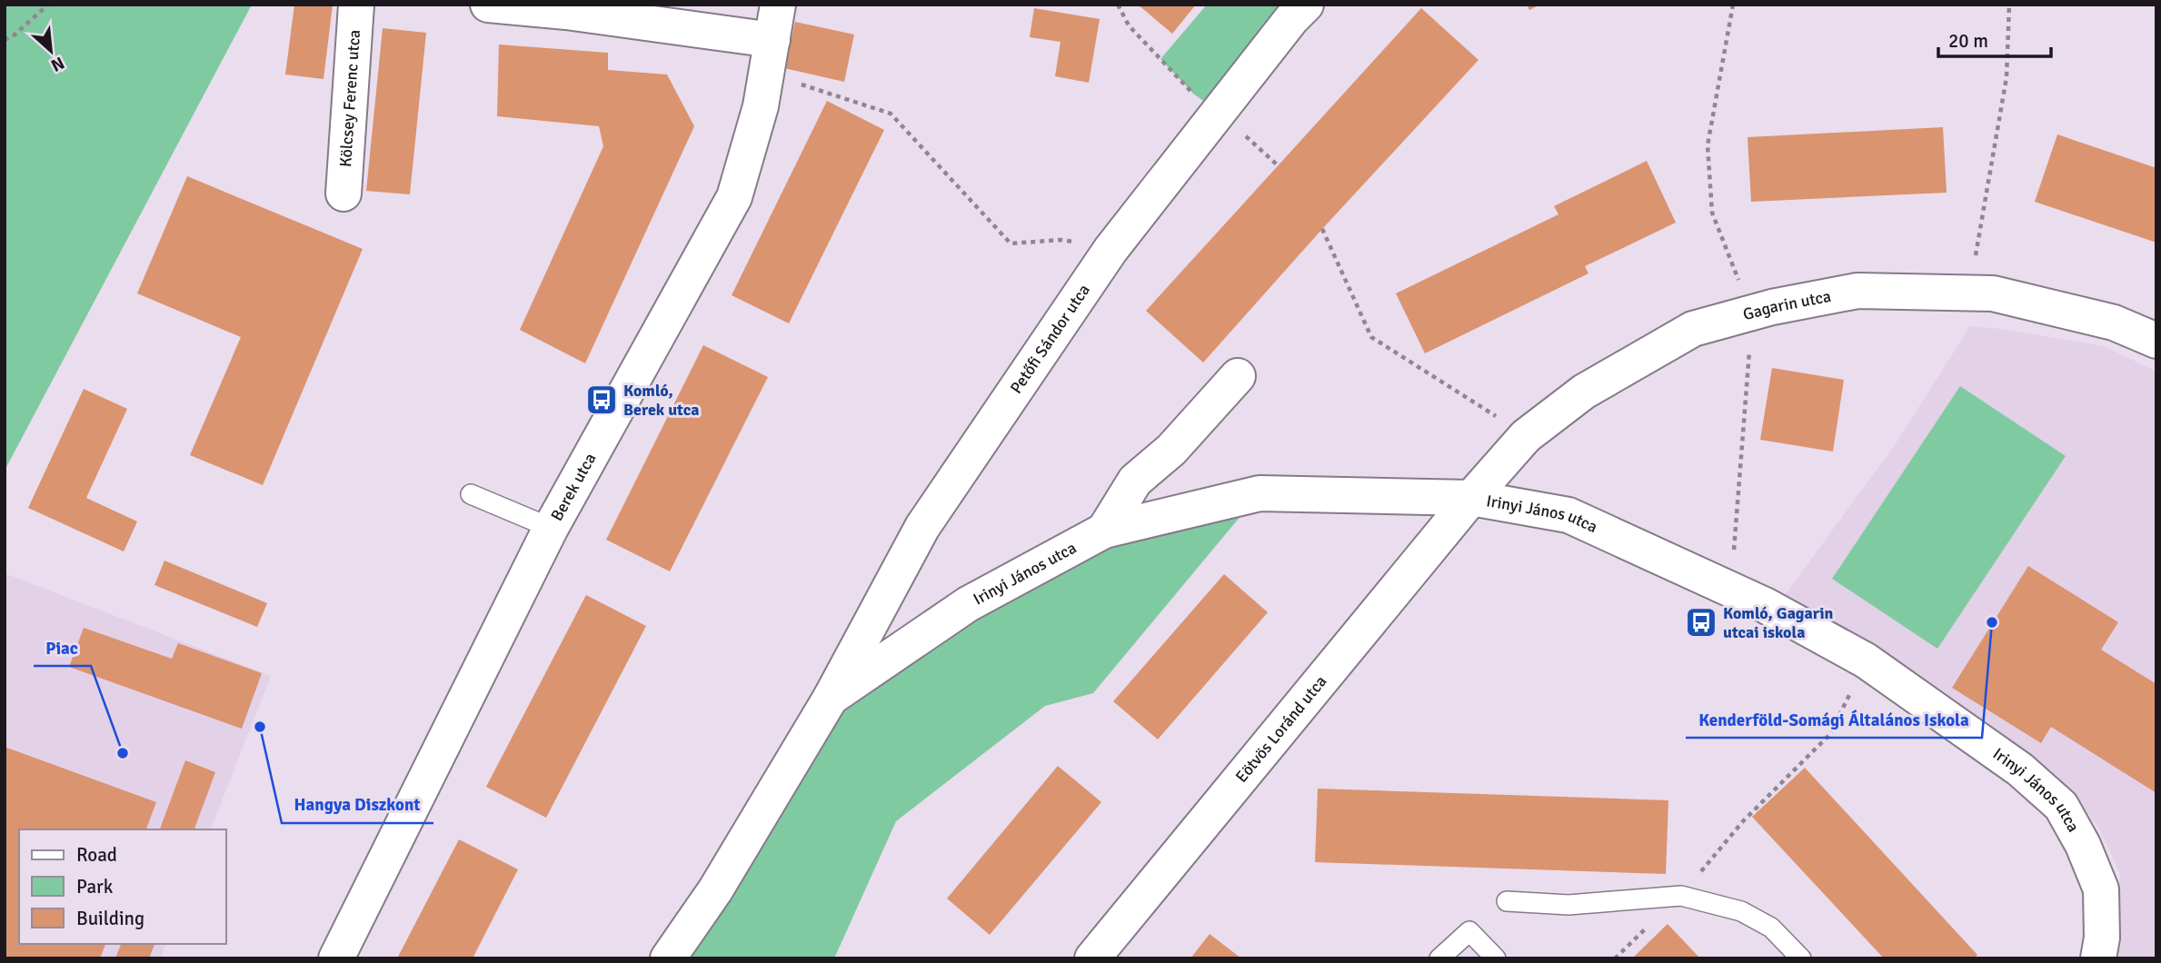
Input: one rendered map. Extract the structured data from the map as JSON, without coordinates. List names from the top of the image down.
{
  "streets": {
    "street": [
      "Kölcsey Ferenc utca",
      "Gagarin utca",
      "Petőfi Sándor utca",
      "Berek utca",
      "Irinyi János utca",
      "Eötvös Loránd utca"
    ]
  },
  "crossings": [
    ["Gagarin utca", "Irinyi János utca"],
    ["Gagarin utca", "Eötvös Loránd utca"],
    ["Petőfi Sándor utca", "Irinyi János utca"],
    ["Irinyi János utca", "Eötvös Loránd utca"]
  ],
  "places": {
    "bus stop": ["Komló, Berek utca", "Komló, Gagarin utcai iskola"],
    "other": ["Kenderföld-Somági Általános Iskola", "Hangya Diszkont", "Piac"]
  },
  "legend": ["Road", "Park", "Building"],
  "scale_bar": "20 m",
  "north": "bottom right"
}
